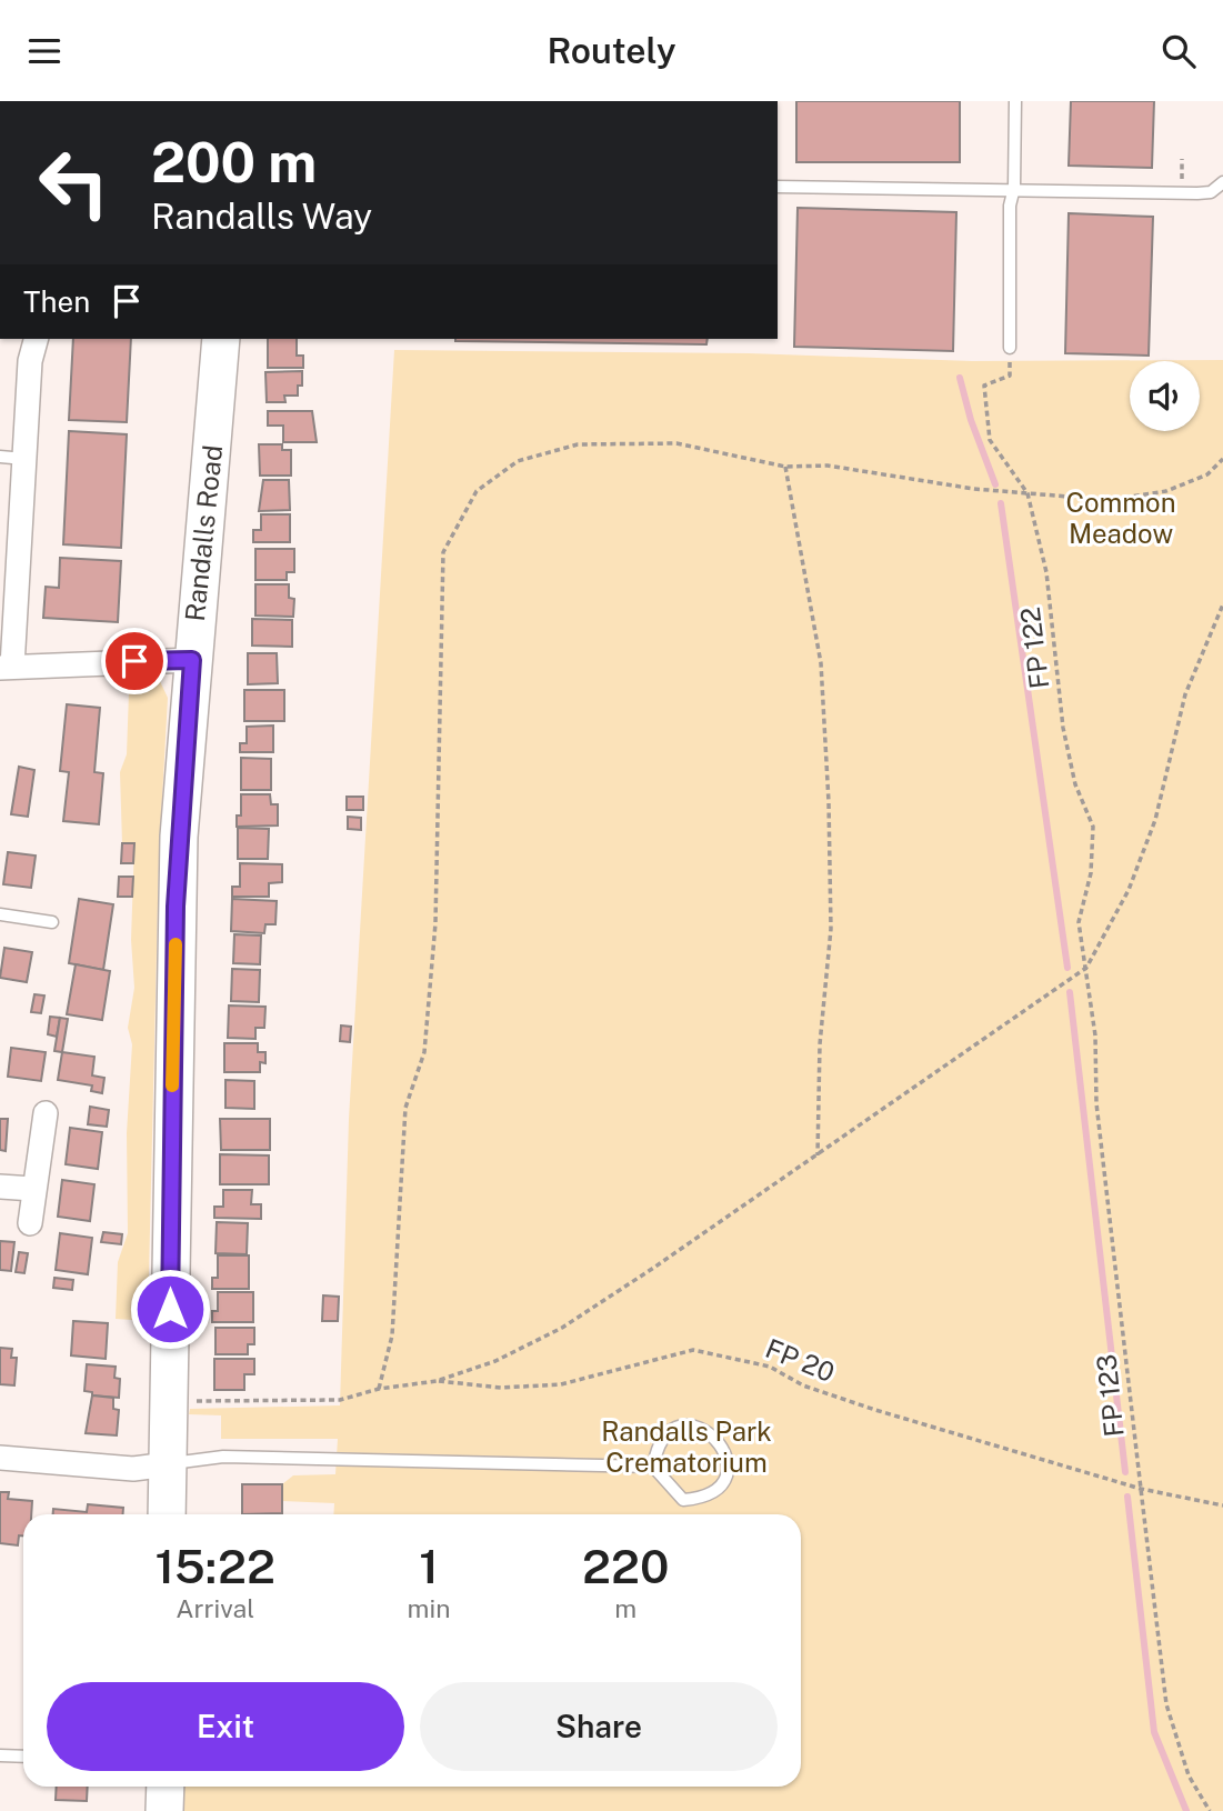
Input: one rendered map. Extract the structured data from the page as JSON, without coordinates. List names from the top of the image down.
{
  "streets": {
    "main road": ["Randalls Road"],
    "path": ["FP 122", "FP 20", "FP 123"]
  },
  "crossings": [
    ["FP 122", "FP 123"],
    ["FP 20", "FP 123"]
  ],
  "parks": ["Common Meadow", "Randalls Park Crematorium"],
  "page": {
    "header": "Routely",
    "turn": ["200 m", "Randalls Way"],
    "then": "Then",
    "eta": [
      "15:22",
      "Arrival",
      "1",
      "min",
      "220",
      "m"
    ],
    "buttons": ["Exit", "Share"]
  }
}
